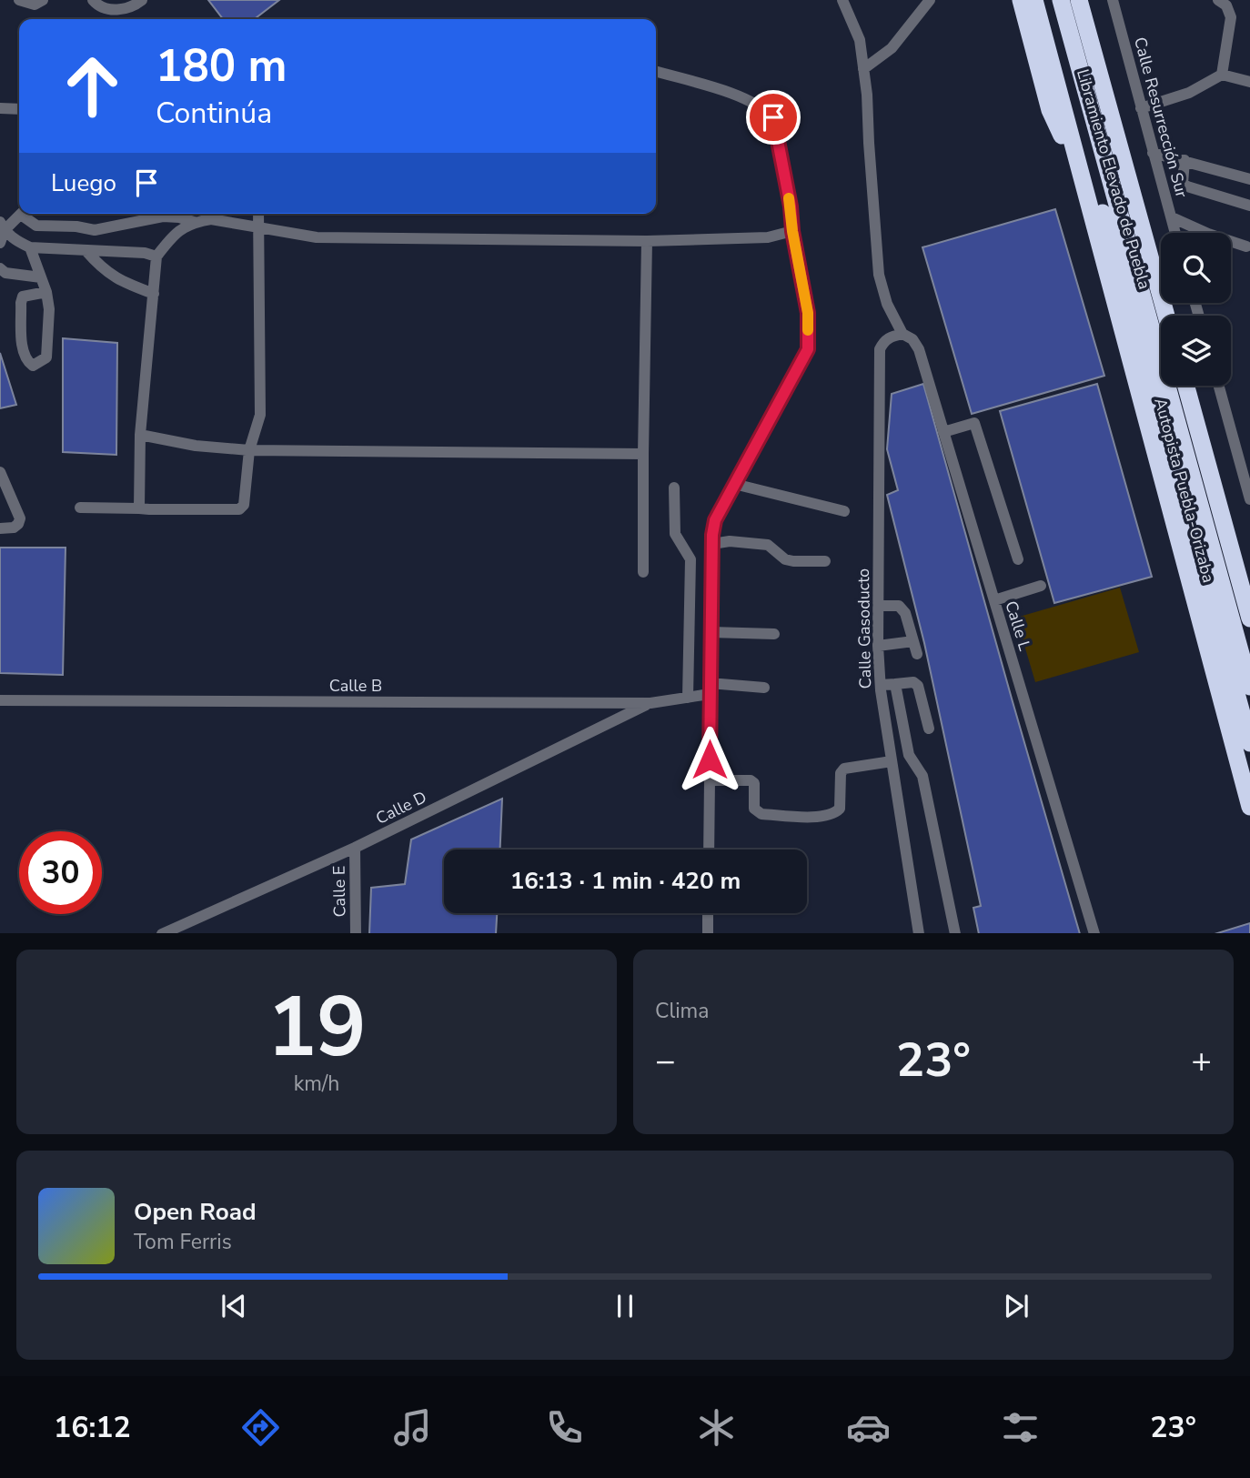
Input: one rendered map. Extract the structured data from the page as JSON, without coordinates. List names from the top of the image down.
{
  "streets": {
    "highway": ["Libramiento Elevado de Puebla", "Autopista Puebla-Orizaba"],
    "street": [
      "Calle Resurrección Sur",
      "Calle L",
      "Calle Gasoducto",
      "Calle B",
      "Calle D",
      "Calle E"
    ]
  },
  "crossings": [
    ["Calle L", "Calle Gasoducto"],
    ["Calle B", "Calle D"],
    ["Calle D", "Calle E"]
  ],
  "page": {
    "turn": ["180 m", "Continúa"],
    "then": "Luego",
    "limit": "30",
    "trip": "16:13 · 1 min · 420 m",
    "tile": [
      ["19", "km/h"],
      "Clima"
    ],
    "heat": ["−", "23°", "+"],
    "song": ["Open Road", "Tom Ferris"],
    "tabs": ["16:12", "23°"]
  }
}
